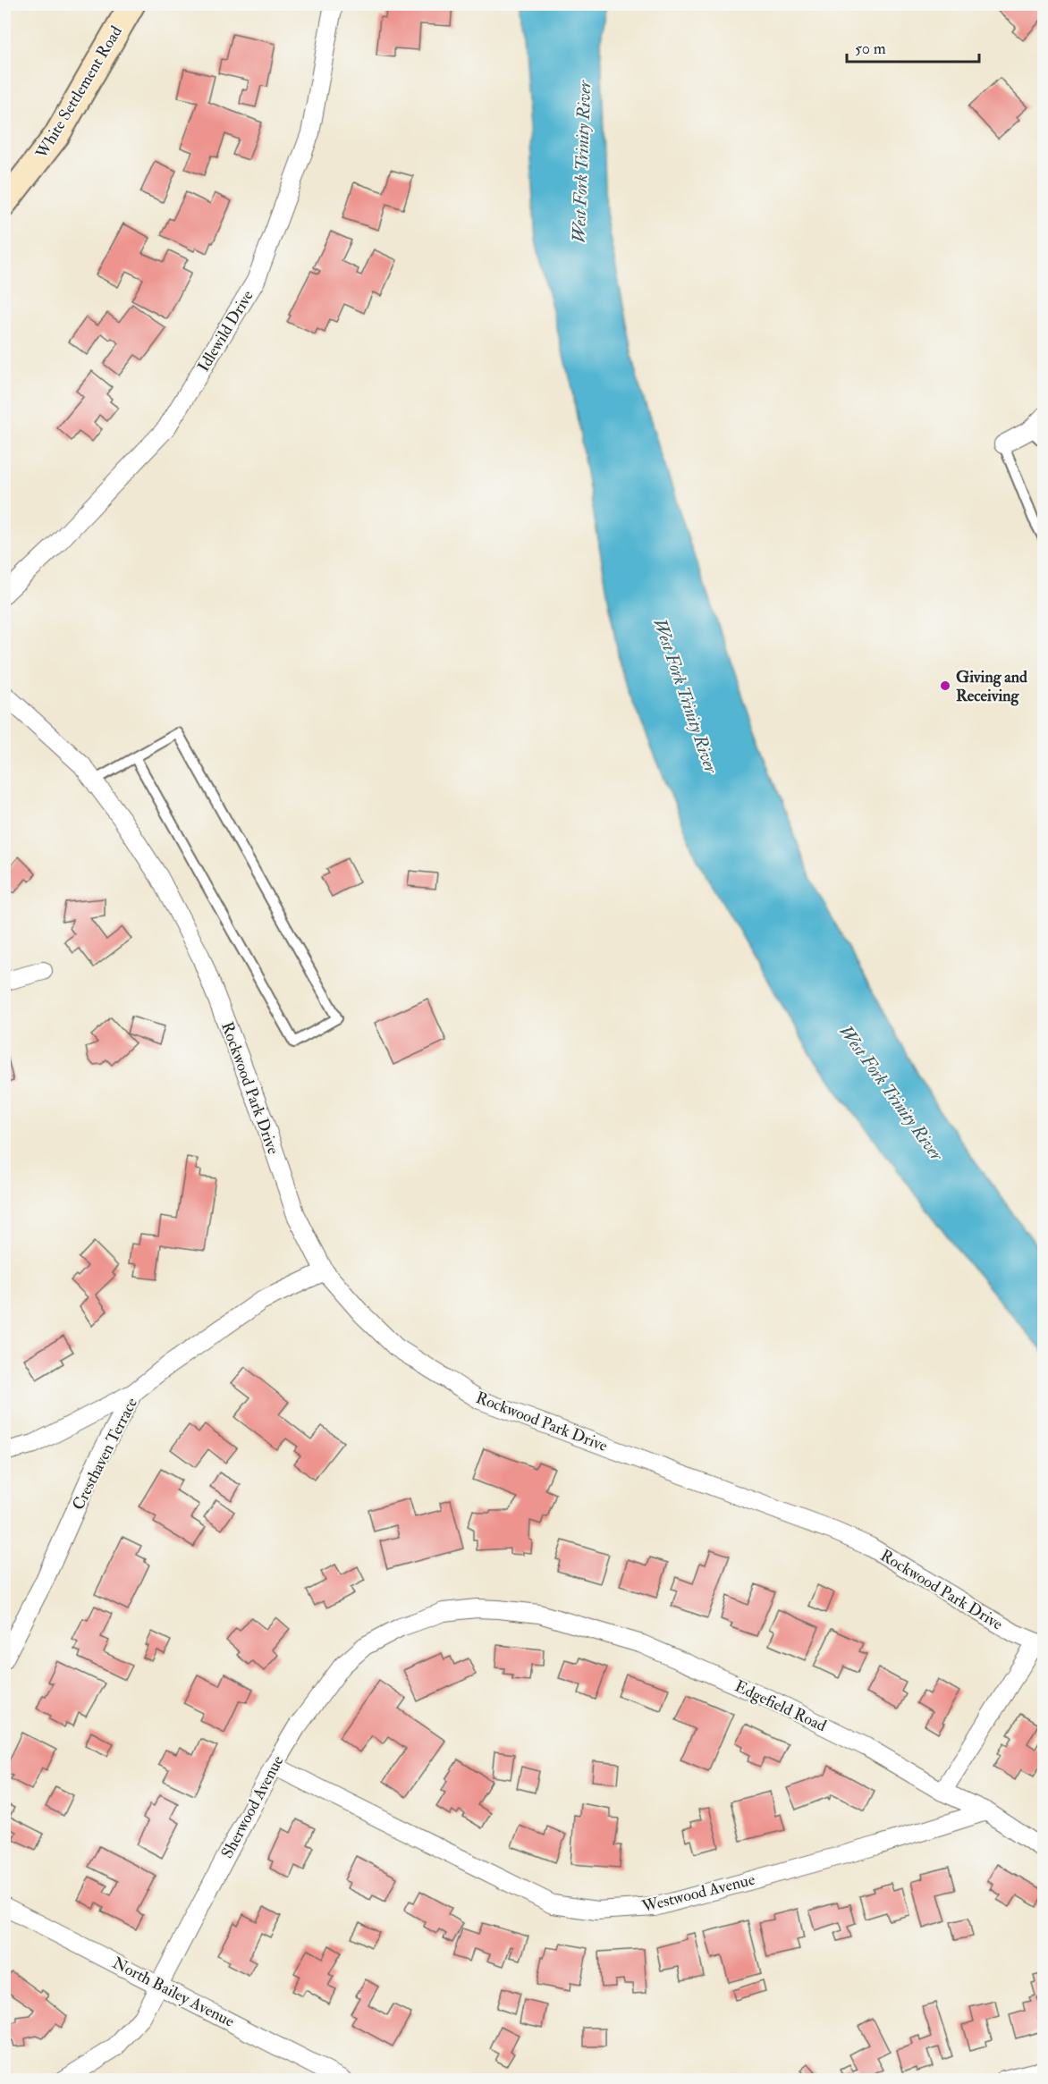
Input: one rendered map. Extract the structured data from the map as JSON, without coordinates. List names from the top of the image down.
{
  "streets": {
    "main road": ["White Settlement Road"],
    "street": [
      "Idlewild Drive",
      "Rockwood Park Drive",
      "Cresthaven Terrace",
      "Edgefield Road",
      "Sherwood Avenue",
      "Westwood Avenue",
      "North Bailey Avenue"
    ]
  },
  "crossings": [
    ["Rockwood Park Drive", "Cresthaven Terrace"],
    ["Edgefield Road", "Sherwood Avenue"],
    ["Edgefield Road", "Westwood Avenue"],
    ["Sherwood Avenue", "Westwood Avenue"],
    ["Sherwood Avenue", "North Bailey Avenue"]
  ],
  "water": ["West Fork Trinity River"],
  "places": ["Giving and Receiving"],
  "scale_bar": "50 m"
}
